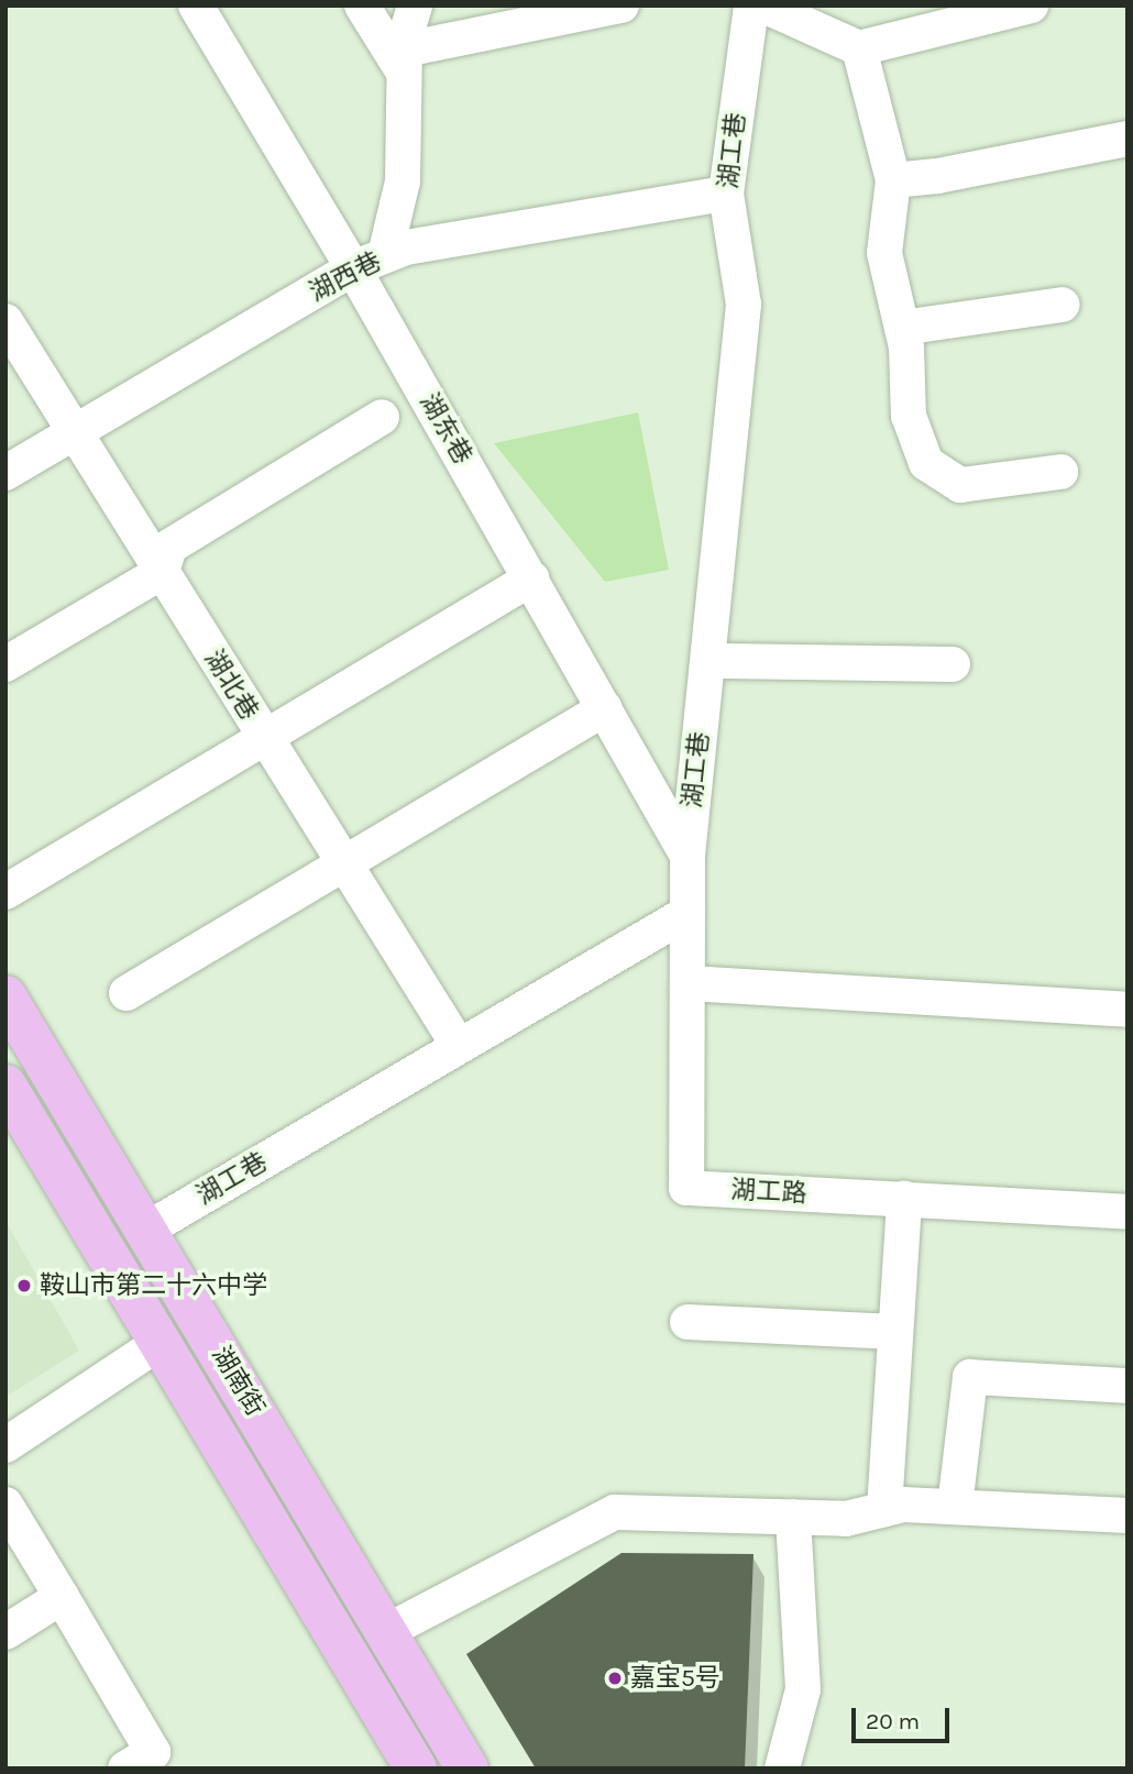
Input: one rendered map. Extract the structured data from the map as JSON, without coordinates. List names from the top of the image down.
{
  "streets": {
    "main road": ["湖南街"],
    "street": [
      "湖工巷",
      "湖西巷",
      "湖东巷",
      "湖北巷",
      "湖工路"
    ]
  },
  "crossings": [
    ["湖工巷", "湖西巷"],
    ["湖工巷", "湖东巷"],
    ["湖工巷", "湖北巷"],
    ["湖工巷", "湖工路"],
    ["湖工巷", "湖南街"],
    ["湖西巷", "湖东巷"],
    ["湖西巷", "湖北巷"]
  ],
  "places": ["鞍山市第二十六中学", "嘉宝5号"],
  "scale_bar": "20 m"
}
